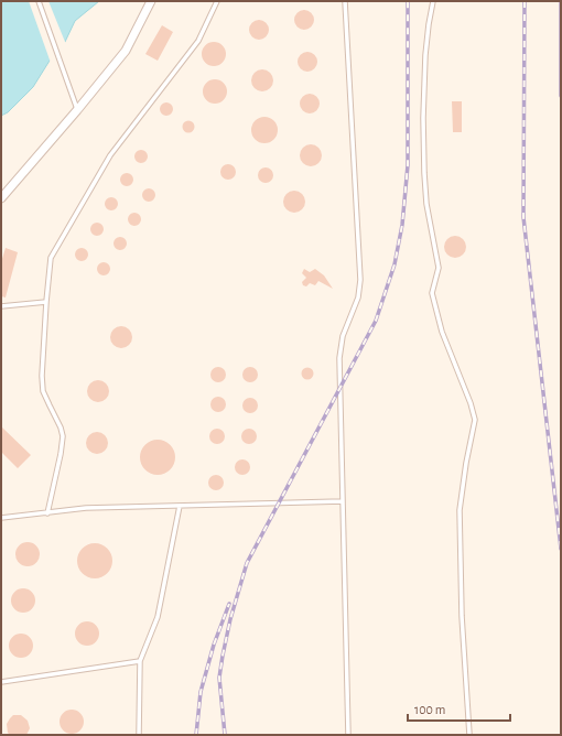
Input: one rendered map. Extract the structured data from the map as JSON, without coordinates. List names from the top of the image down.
{
  "scale_bar": "100 m"
}
